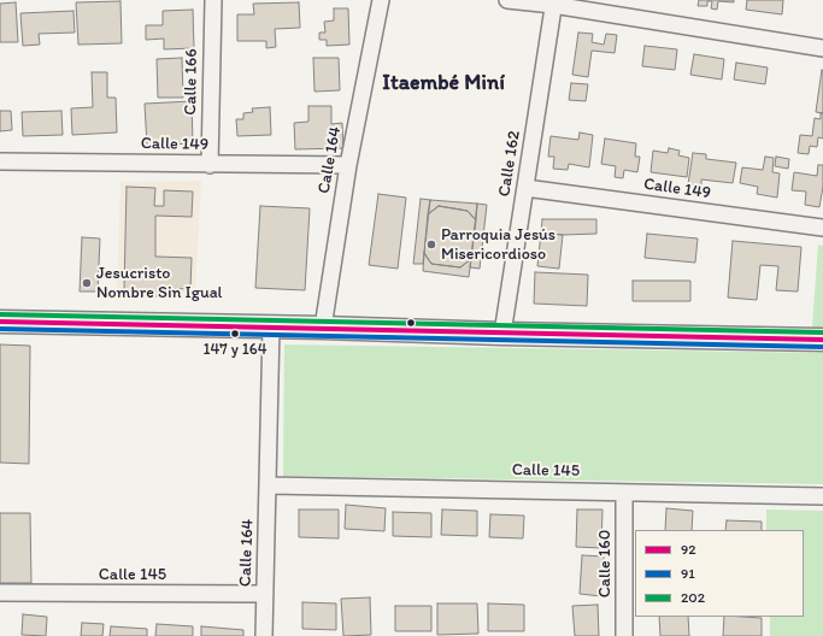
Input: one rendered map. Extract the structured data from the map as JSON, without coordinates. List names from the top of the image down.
{
  "streets": {
    "street": [
      "Calle 166",
      "Calle 149",
      "Calle 164",
      "Calle 162",
      "Calle 145",
      "Calle 160"
    ]
  },
  "crossings": [
    ["Calle 166", "Calle 149"],
    ["Calle 149", "Calle 164"],
    ["Calle 149", "Calle 162"],
    ["Calle 164", "Calle 145"],
    ["Calle 145", "Calle 160"]
  ],
  "districts": ["Itaembé Miní"],
  "places": ["Parroquia Jesús Misericordioso", "Jesucristo Nombre Sin Igual", "147 y 164"],
  "lines": ["transit line 202", "transit line 92", "transit line 91"],
  "legend": ["92", "91", "202"]
}
